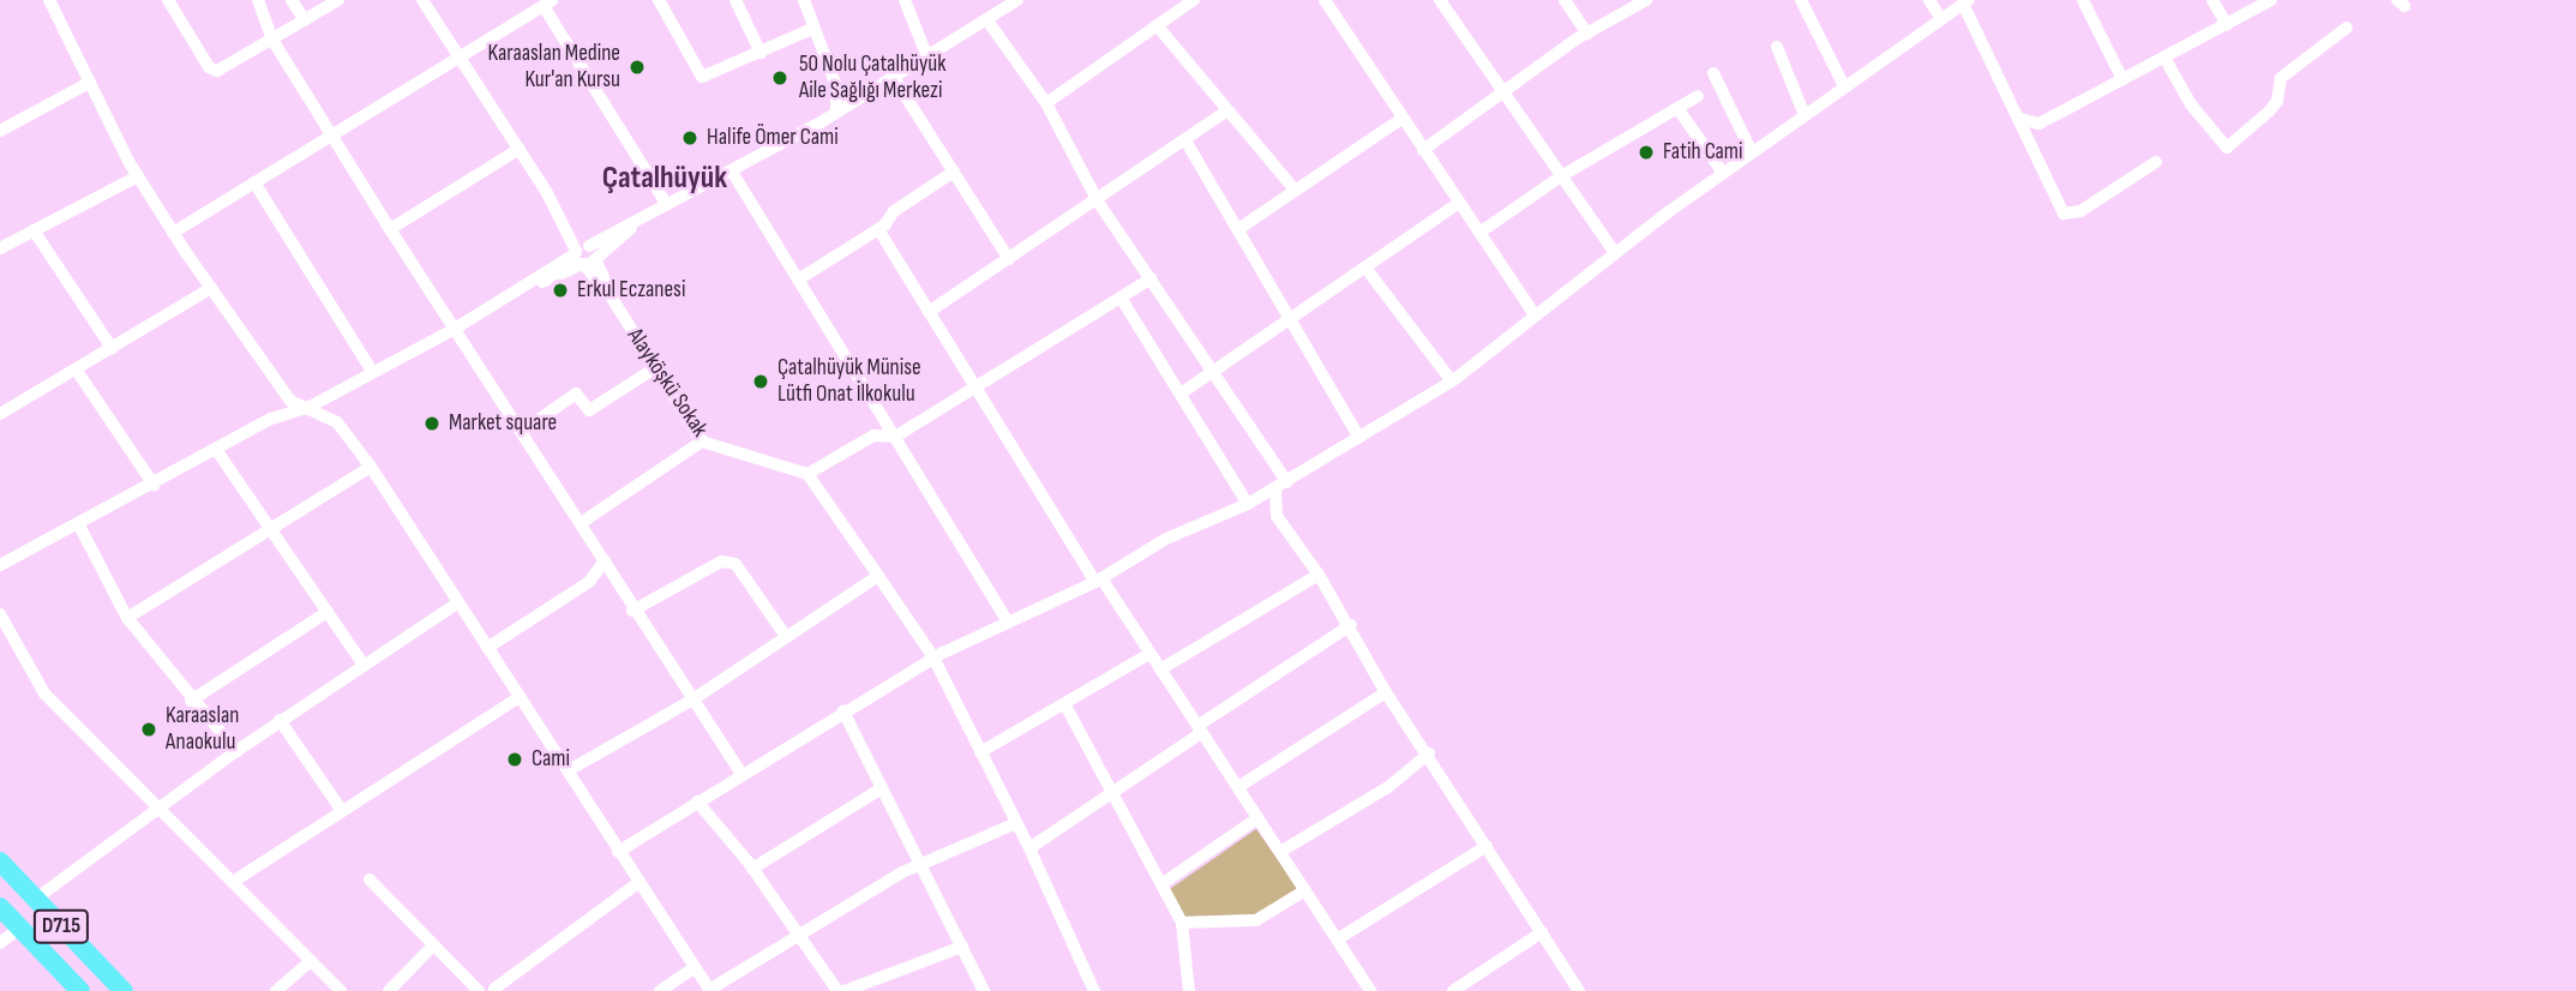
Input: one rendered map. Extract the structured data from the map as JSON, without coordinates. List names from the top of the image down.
{
  "streets": {
    "highway": ["D715"],
    "street": ["Alayköşkü Sokak"]
  },
  "districts": ["Çatalhüyük"],
  "places": [
    "Karaaslan Medine Kur'an Kursu",
    "50 Nolu Çatalhüyük Aile Sağlığı Merkezi",
    "Halife Ömer Cami",
    "Fatih Cami",
    "Erkul Eczanesi",
    "Çatalhüyük Münise Lütfi Onat İlkokulu",
    "Market square",
    "Karaaslan Anaokulu",
    "Cami"
  ]
}
